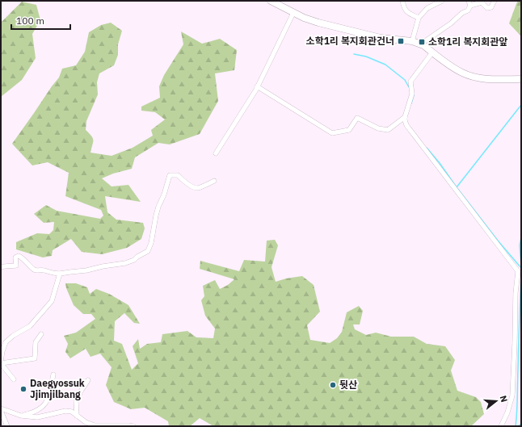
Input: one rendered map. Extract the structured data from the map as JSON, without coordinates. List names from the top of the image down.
{
  "places": {
    "transit": ["소학1리 복지회관건너", "소학1리 복지회관앞"],
    "other": ["뒷산", "Daegyossuk Jjimjilbang"]
  },
  "scale_bar": "100 m",
  "north": "right"
}
